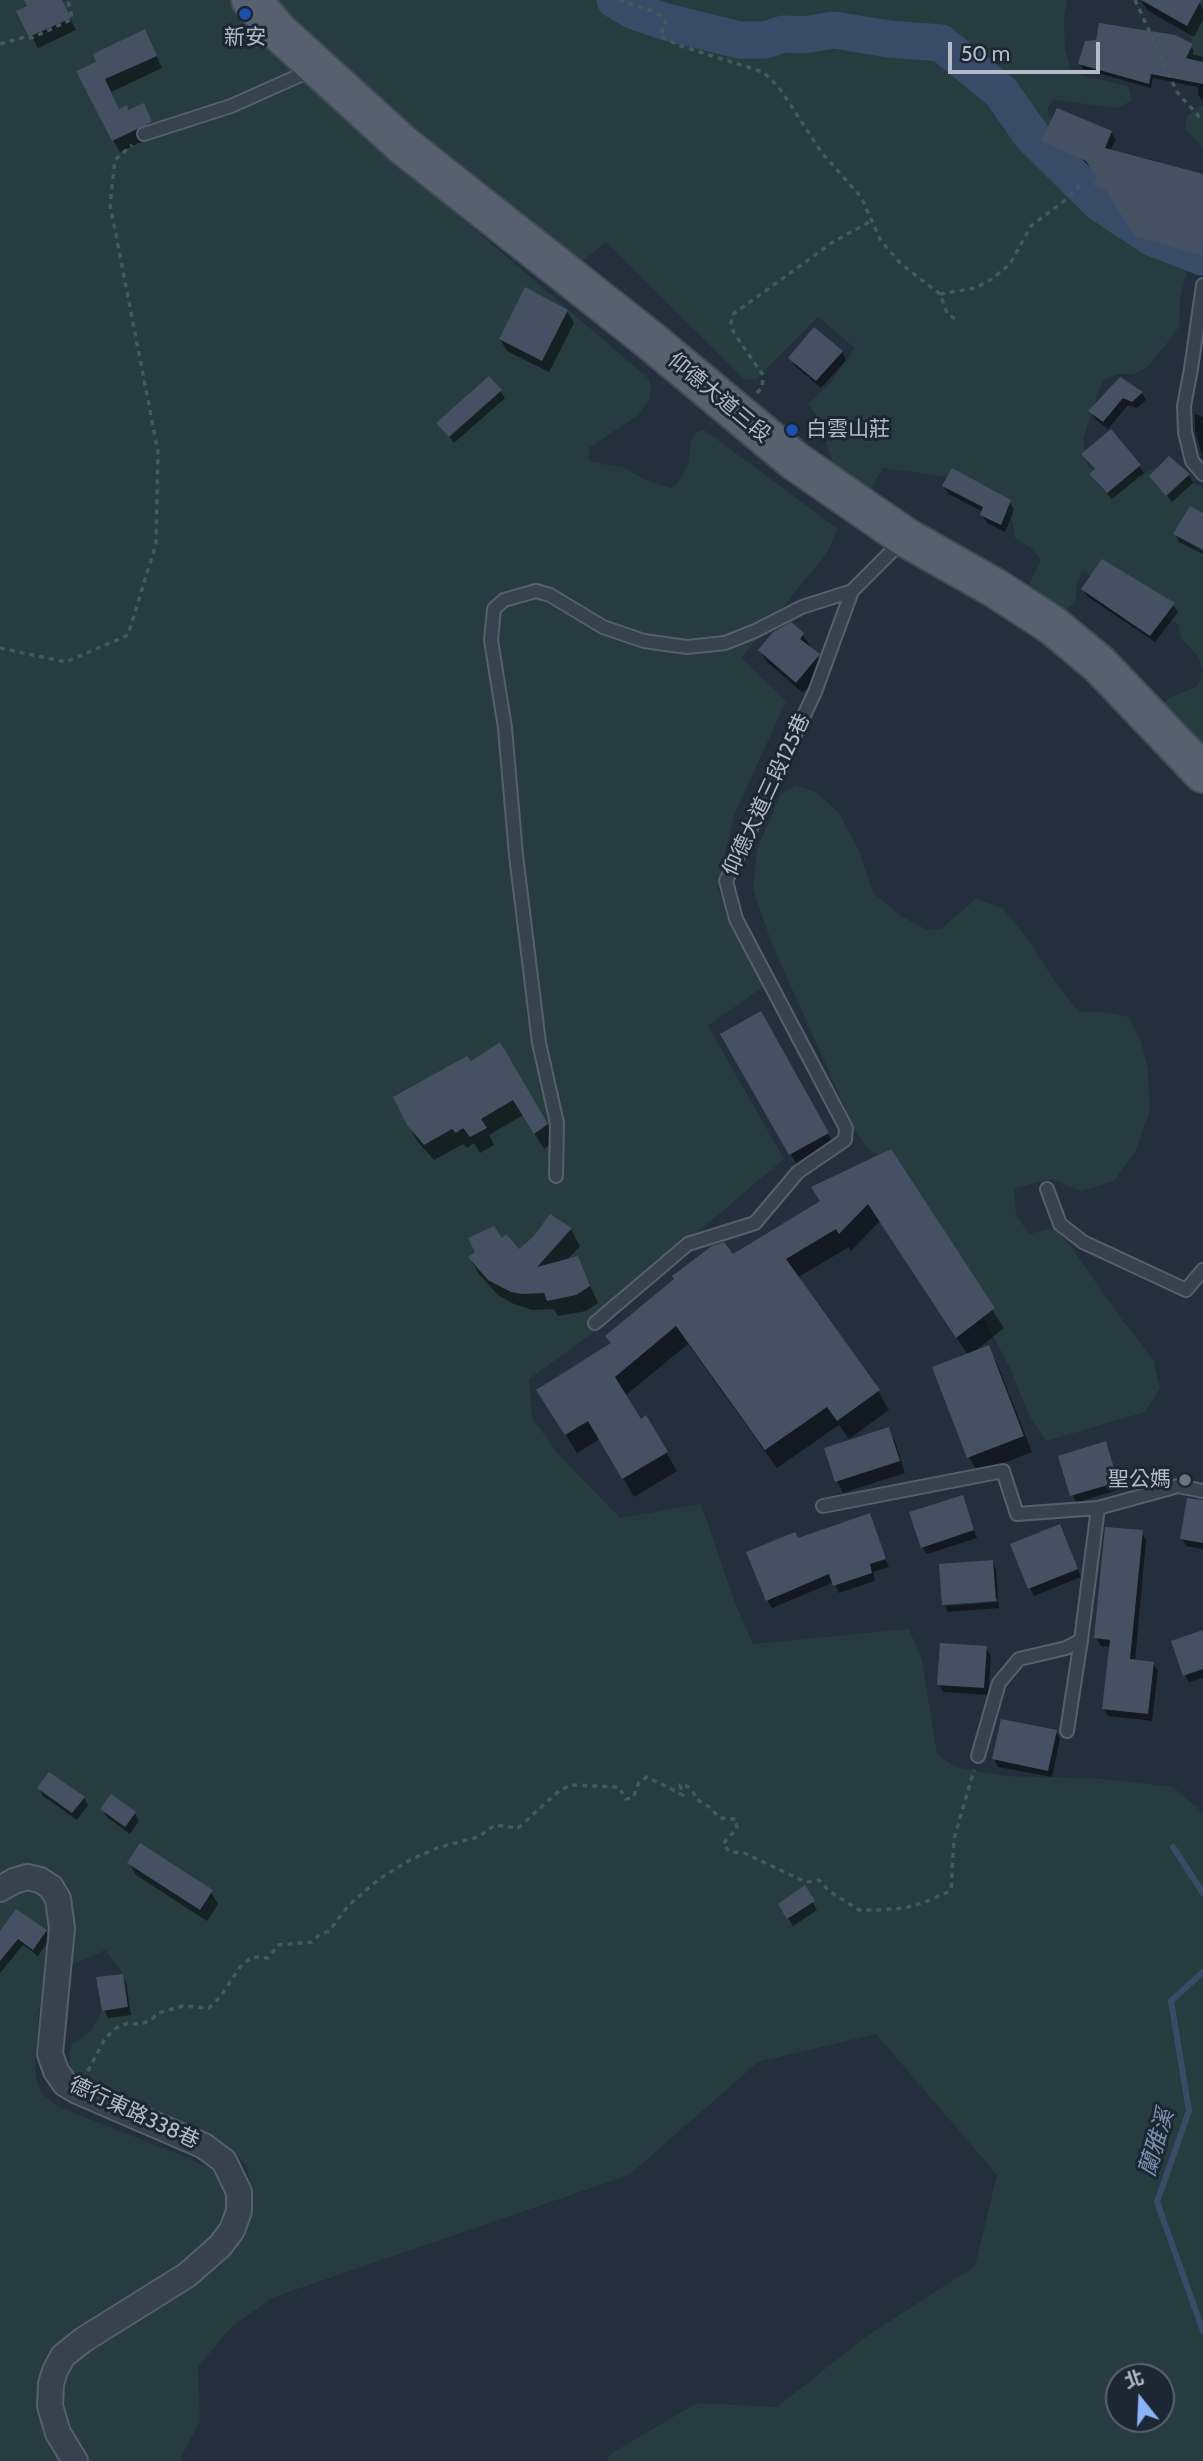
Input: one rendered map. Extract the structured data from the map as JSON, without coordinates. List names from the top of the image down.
{
  "streets": {
    "main road": ["仰德大道三段"],
    "street": ["德行東路338巷"],
    "lane": ["仰德大道三段125巷"]
  },
  "crossings": [
    ["仰德大道三段", "仰德大道三段125巷"]
  ],
  "water": ["蘭雅溪"],
  "places": ["新安", "白雲山莊", "聖公媽"],
  "scale_bar": "50 m",
  "north": "top"
}
